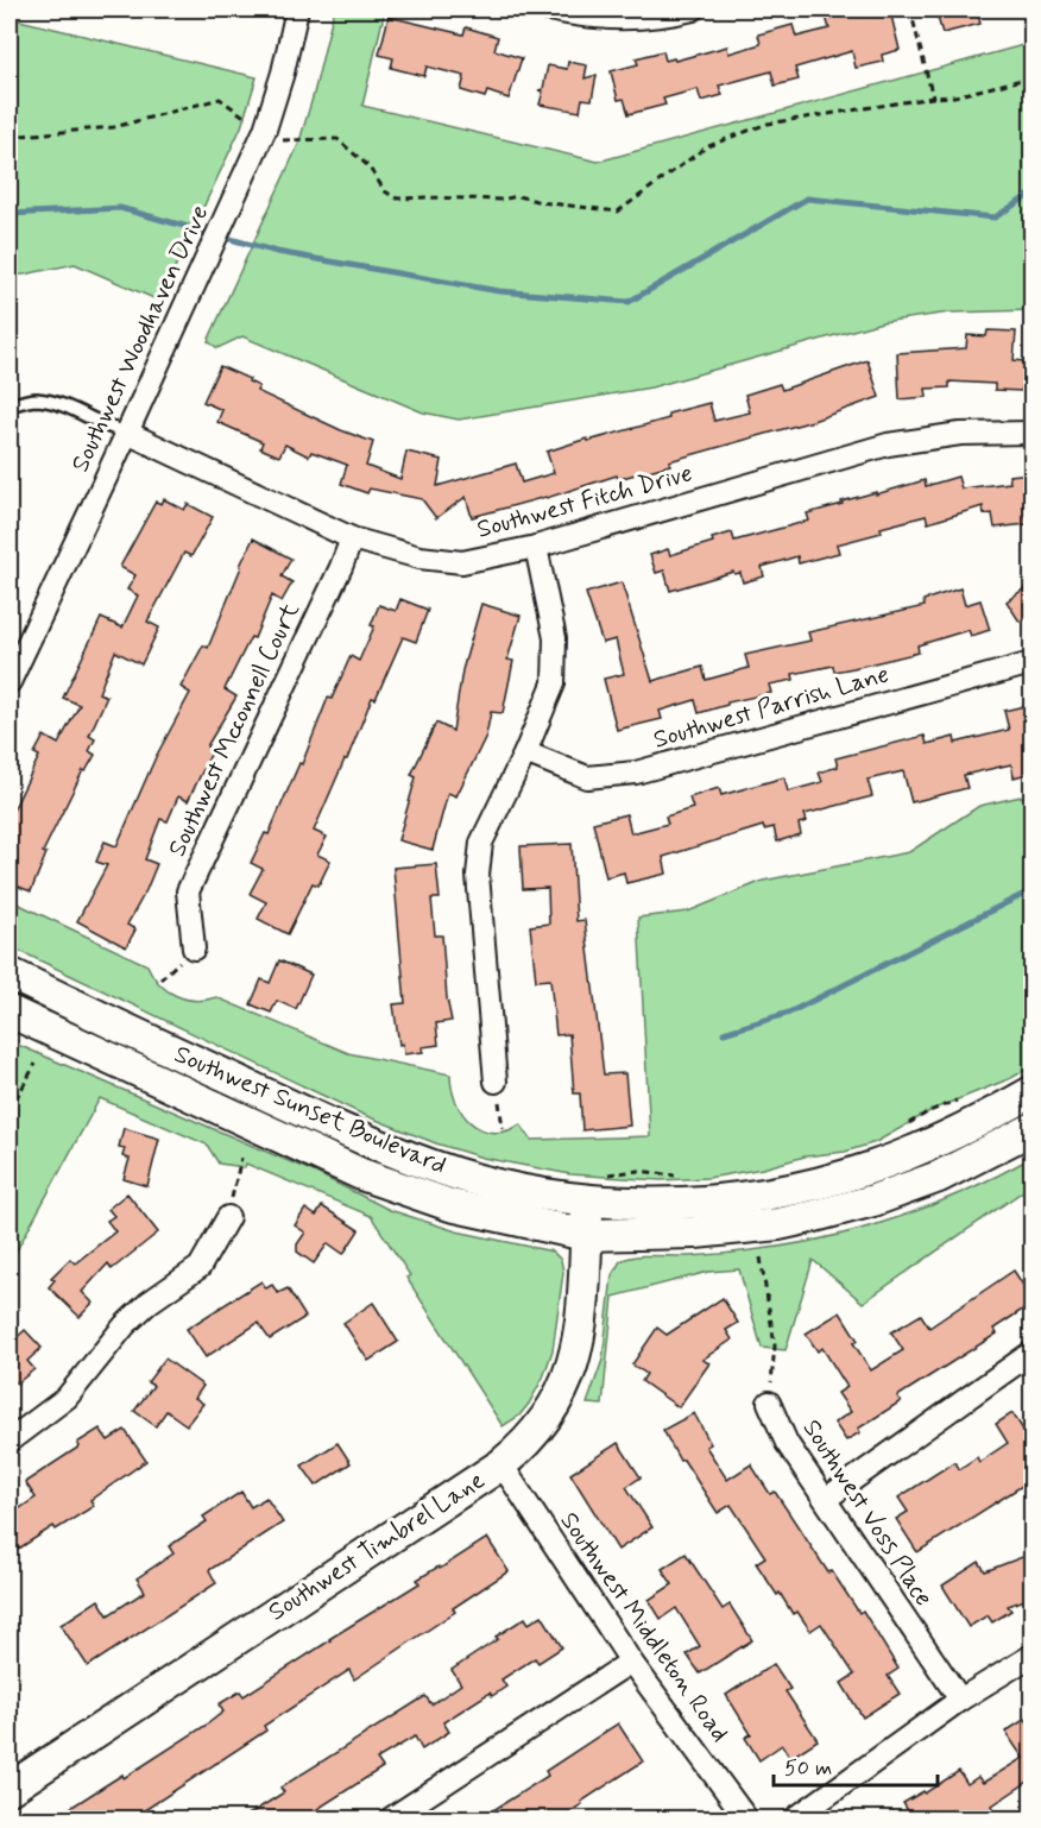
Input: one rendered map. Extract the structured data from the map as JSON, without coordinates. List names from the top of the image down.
{
  "streets": {
    "main road": ["Southwest Sunset Boulevard", "Southwest Timbrel Lane"],
    "street": [
      "Southwest Woodhaven Drive",
      "Southwest Fitch Drive",
      "Southwest Parrish Lane",
      "Southwest Mcconnell Court",
      "Southwest Voss Place",
      "Southwest Middleton Road"
    ]
  },
  "crossings": [
    ["Southwest Woodhaven Drive", "Southwest Fitch Drive"],
    ["Southwest Fitch Drive", "Southwest Mcconnell Court"],
    ["Southwest Sunset Boulevard", "Southwest Timbrel Lane"],
    ["Southwest Timbrel Lane", "Southwest Middleton Road"]
  ],
  "scale_bar": "50 m"
}
